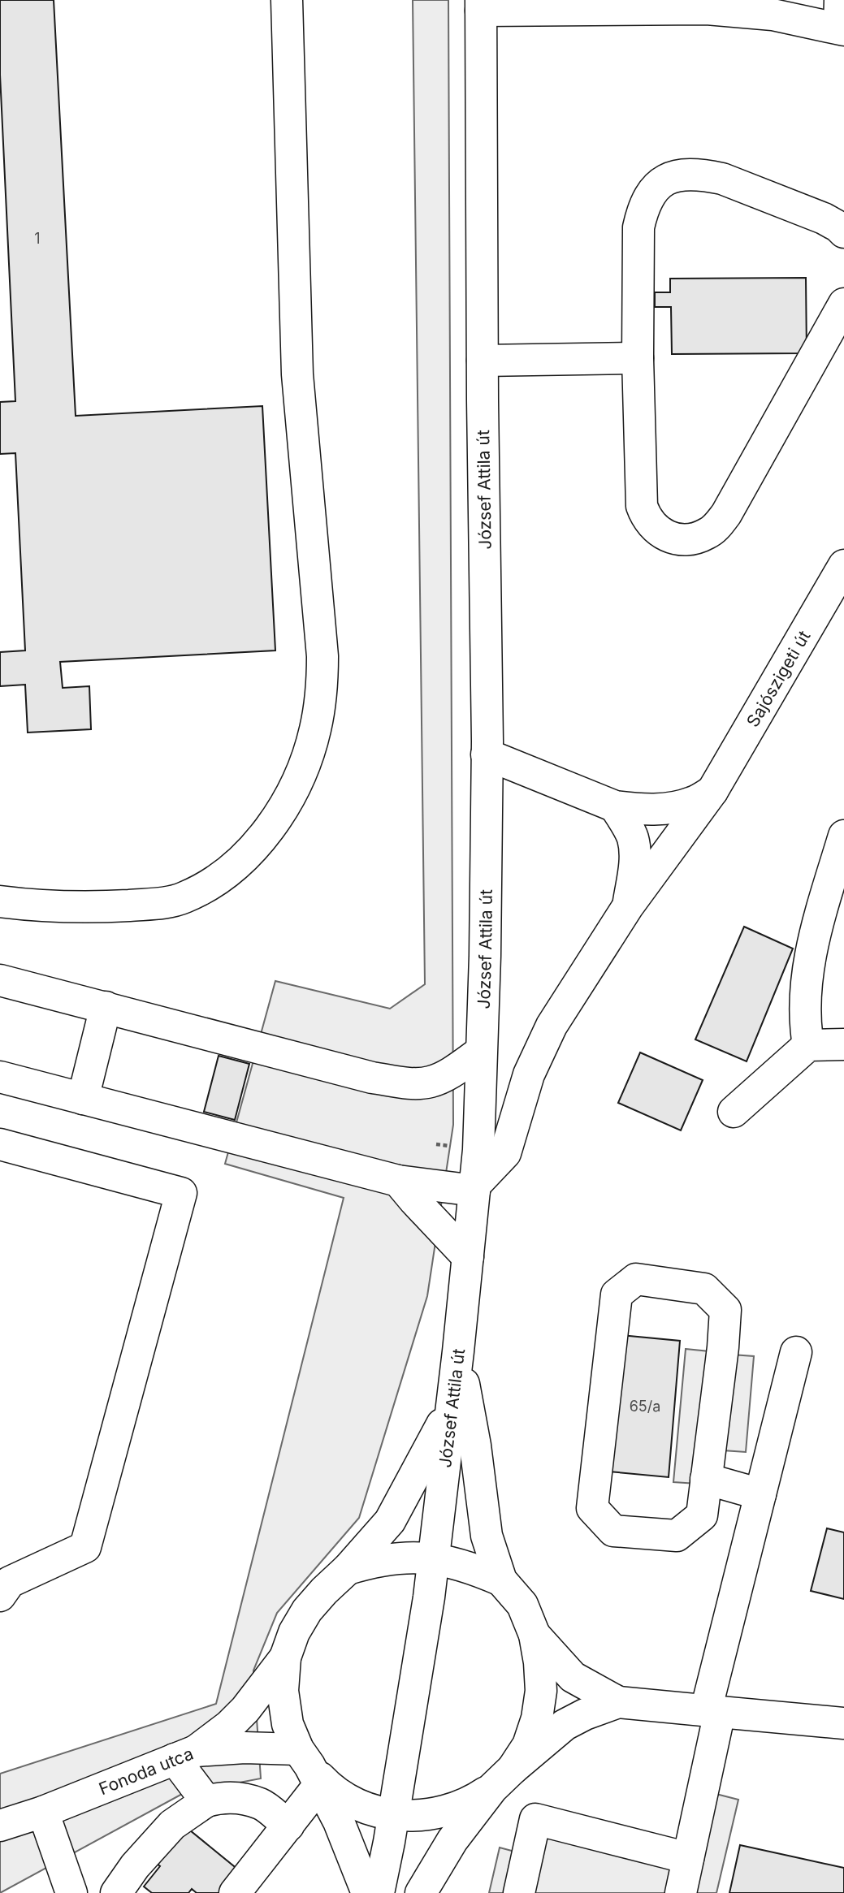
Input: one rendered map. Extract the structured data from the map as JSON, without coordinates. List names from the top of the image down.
{
  "streets": {
    "main road": ["József Attila út", "Sajószigeti út", "Fonoda utca"]
  },
  "crossings": [
    ["József Attila út", "Sajószigeti út"]
  ],
  "house_numbers": ["1", "65/a"]
}
